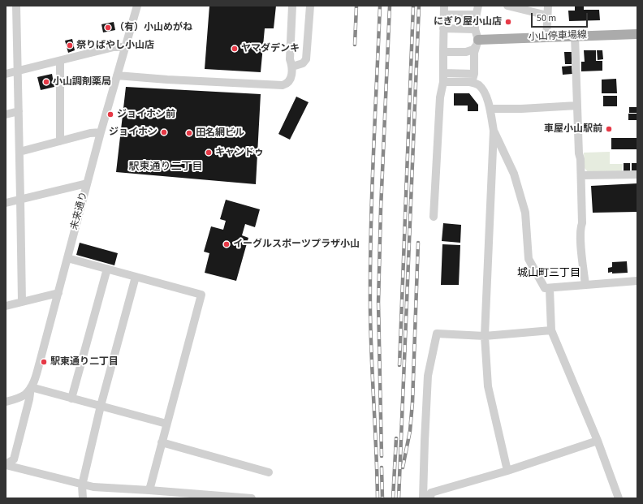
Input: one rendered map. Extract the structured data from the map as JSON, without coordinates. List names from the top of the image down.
{
  "streets": {
    "main road": ["小山停車場線"],
    "street": ["未来通り"]
  },
  "districts": ["駅東通り二丁目", "城山町三丁目"],
  "places": [
    "にぎり屋小山店",
    "（有）小山めがね",
    "祭りばやし小山店",
    "ヤマダデンキ",
    "小山調剤薬局",
    "ジョイホン前",
    "車屋小山駅前",
    "ジョイホン",
    "田名網ビル",
    "キャンドゥ",
    "イーグルスポーツプラザ小山",
    "駅東通り二丁目"
  ],
  "scale_bar": "50 m"
}
